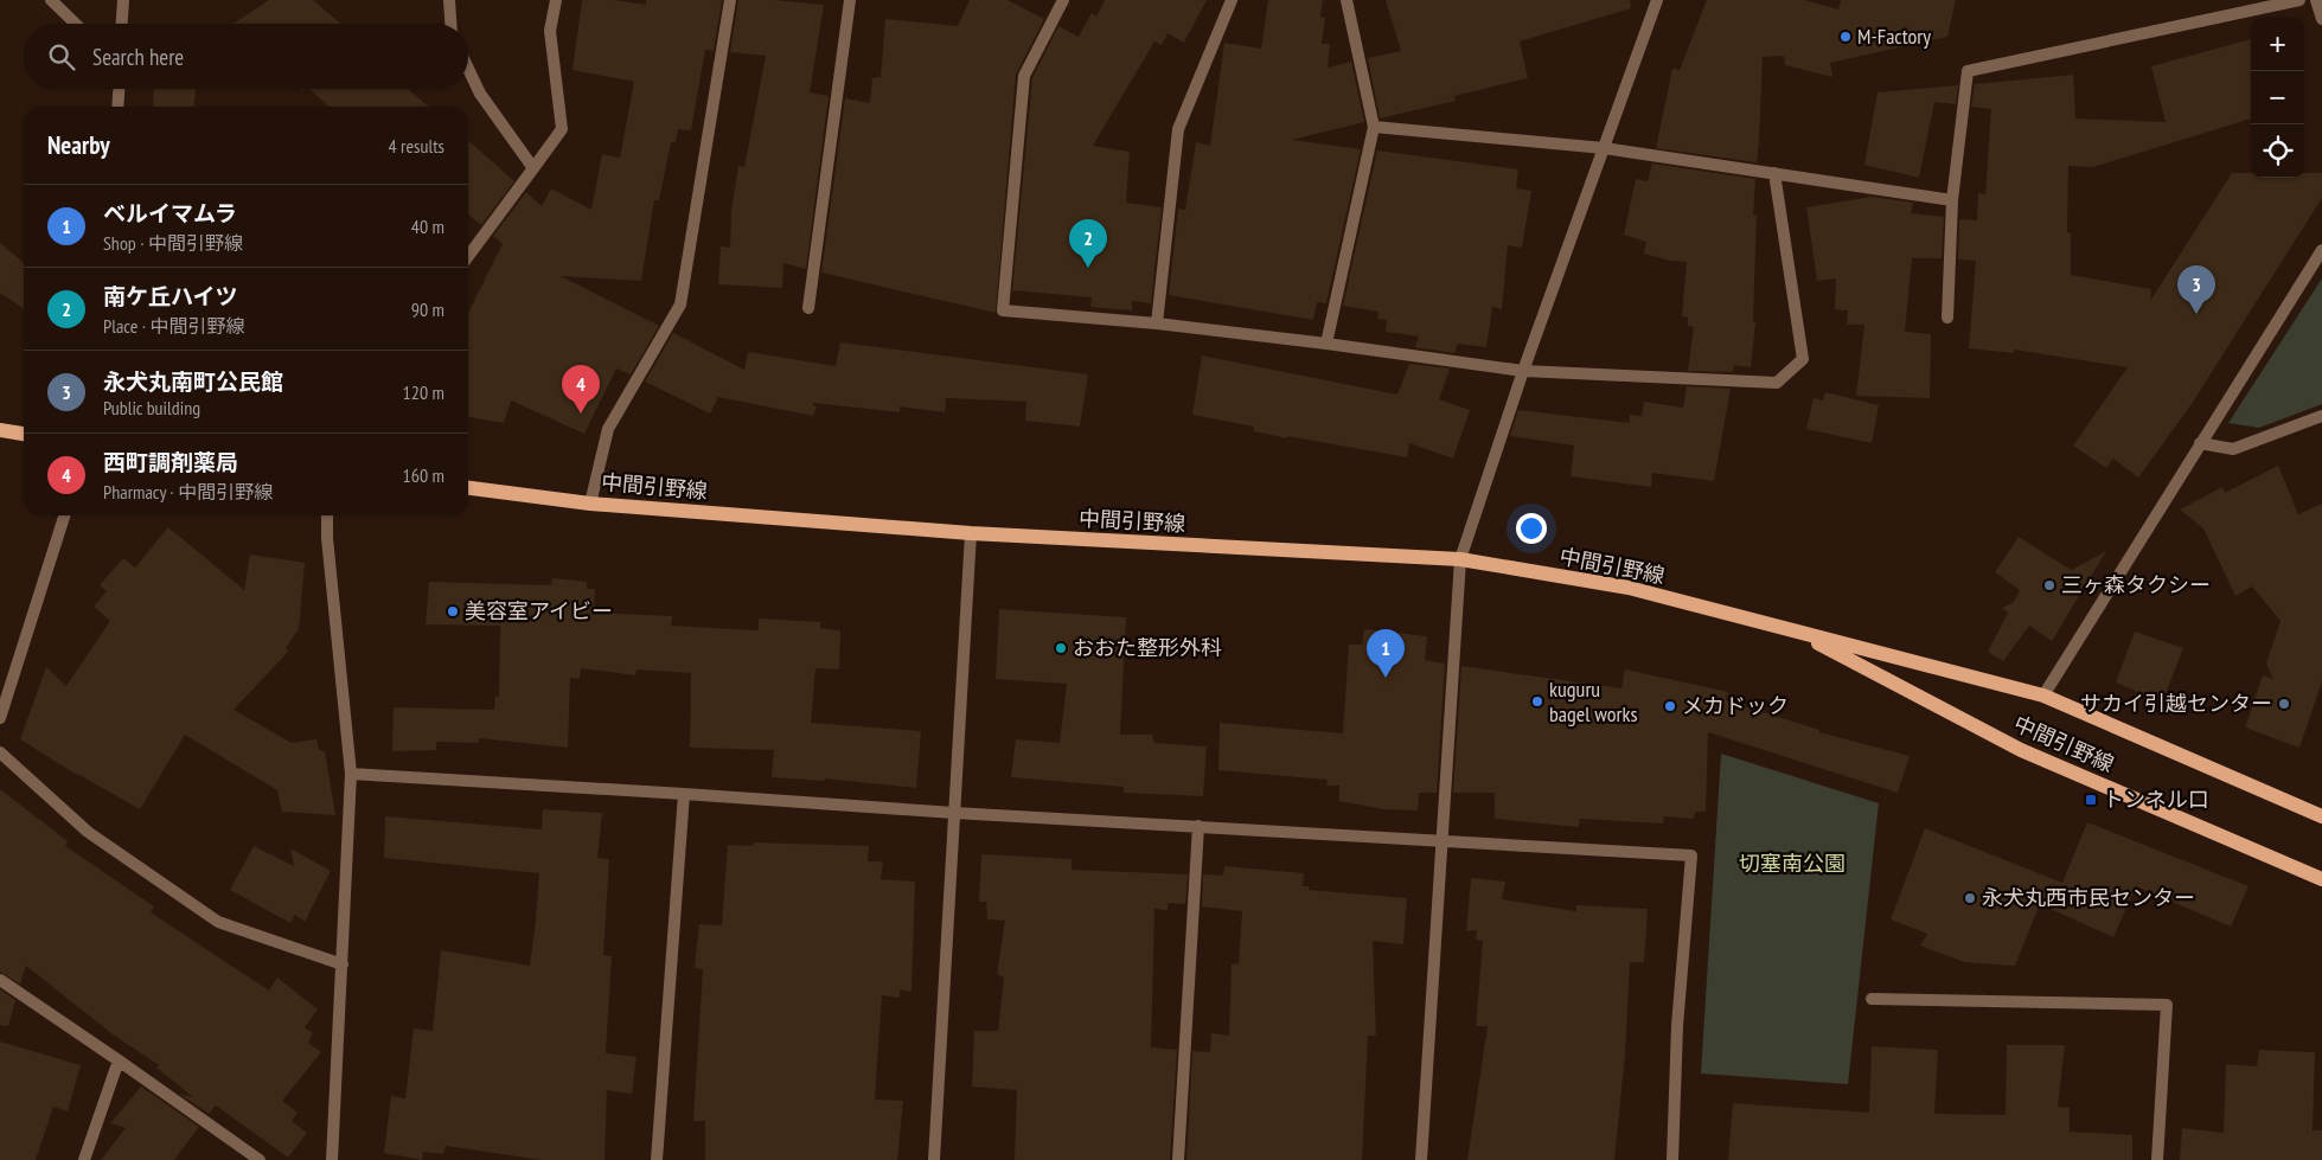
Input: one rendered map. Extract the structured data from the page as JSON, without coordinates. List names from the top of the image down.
{
  "streets": {
    "main road": ["中間引野線"]
  },
  "parks": ["切塞南公園"],
  "places": {
    "other": [
      "M-Factory",
      "三ヶ森タクシー",
      "美容室アイビー",
      "おおた整形外科",
      "kuguru bagel works",
      "サカイ引越センター",
      "メカドック",
      "永犬丸西市民センター"
    ],
    "transit": ["トンネル口"]
  },
  "page": {
    "map_buttons": ["+", "−"],
    "search": "Search here",
    "heading": ["Nearby", "4 results"],
    "list": [
      {
        "mark": "1",
        "name": "ベルイマムラ",
        "note": "Shop · 中間引野線",
        "value": "40 m"
      },
      {
        "mark": "2",
        "name": "南ケ丘ハイツ",
        "note": "Place · 中間引野線",
        "value": "90 m"
      },
      {
        "mark": "3",
        "name": "永犬丸南町公民館",
        "note": "Public building",
        "value": "120 m"
      },
      {
        "mark": "4",
        "name": "西町調剤薬局",
        "note": "Pharmacy · 中間引野線",
        "value": "160 m"
      }
    ],
    "pins": [
      "2",
      "3",
      "4",
      "1"
    ]
  }
}
